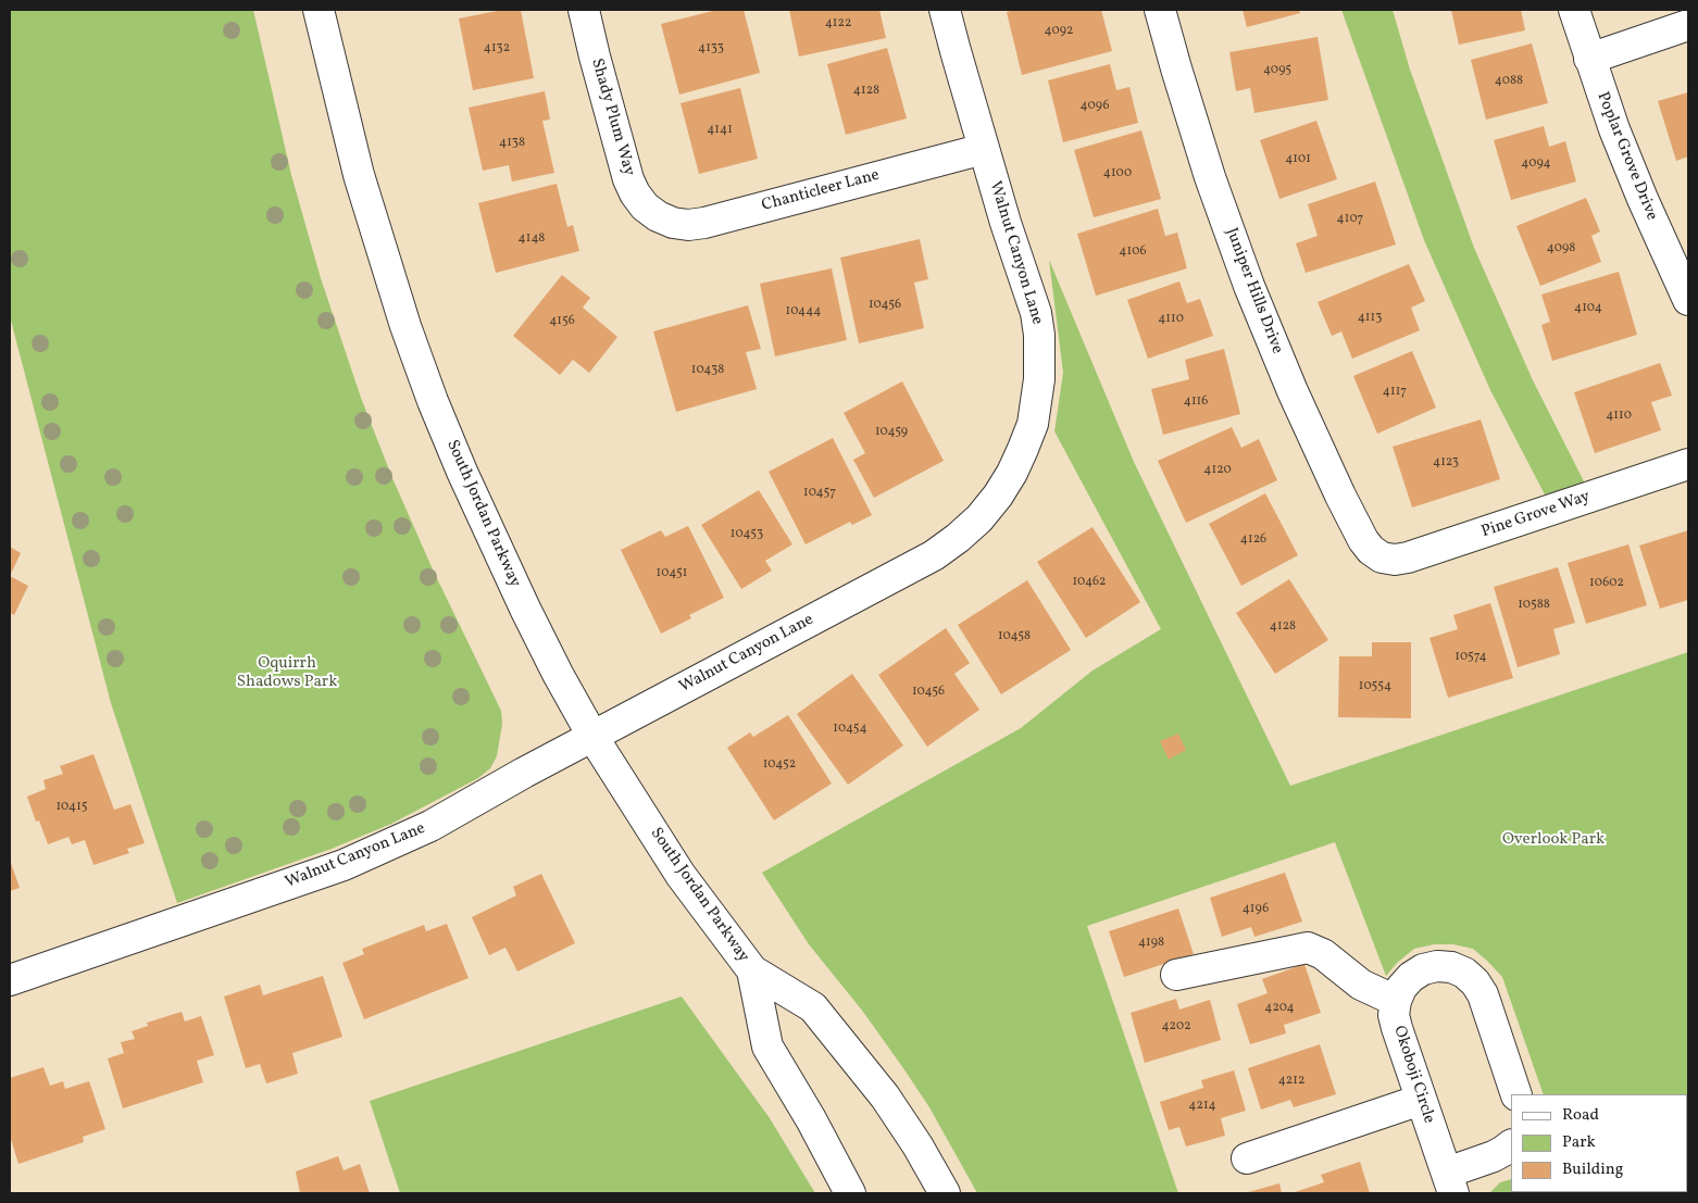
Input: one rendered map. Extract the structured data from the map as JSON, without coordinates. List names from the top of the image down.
{
  "streets": {
    "street": [
      "Shady Plum Way",
      "Poplar Grove Drive",
      "Chanticleer Lane",
      "Walnut Canyon Lane",
      "Juniper Hills Drive",
      "South Jordan Parkway",
      "Pine Grove Way",
      "Okoboji Circle"
    ]
  },
  "crossings": [
    ["Shady Plum Way", "Chanticleer Lane"],
    ["Chanticleer Lane", "Walnut Canyon Lane"],
    ["Walnut Canyon Lane", "South Jordan Parkway"],
    ["Juniper Hills Drive", "Pine Grove Way"]
  ],
  "parks": ["Oquirrh Shadows Park", "Overlook Park"],
  "house_numbers": [
    "4122",
    "4092",
    "4132",
    "4133",
    "4095",
    "4088",
    "4128",
    "4096",
    "4141",
    "4138",
    "4101",
    "4094",
    "4100",
    "4107",
    "4148",
    "4098",
    "4106",
    "10456",
    "4104",
    "10444",
    "4113",
    "4110",
    "4156",
    "10438",
    "4117",
    "4116",
    "4110",
    "10459",
    "4123",
    "4120",
    "10457",
    "10453",
    "4126",
    "10451",
    "10462",
    "10602",
    "10588",
    "4128",
    "10458",
    "10574",
    "10554",
    "10456",
    "10454",
    "10452",
    "10415",
    "4196",
    "4198",
    "4204",
    "4202",
    "4212",
    "4214"
  ],
  "legend": ["Road", "Park", "Building"]
}
